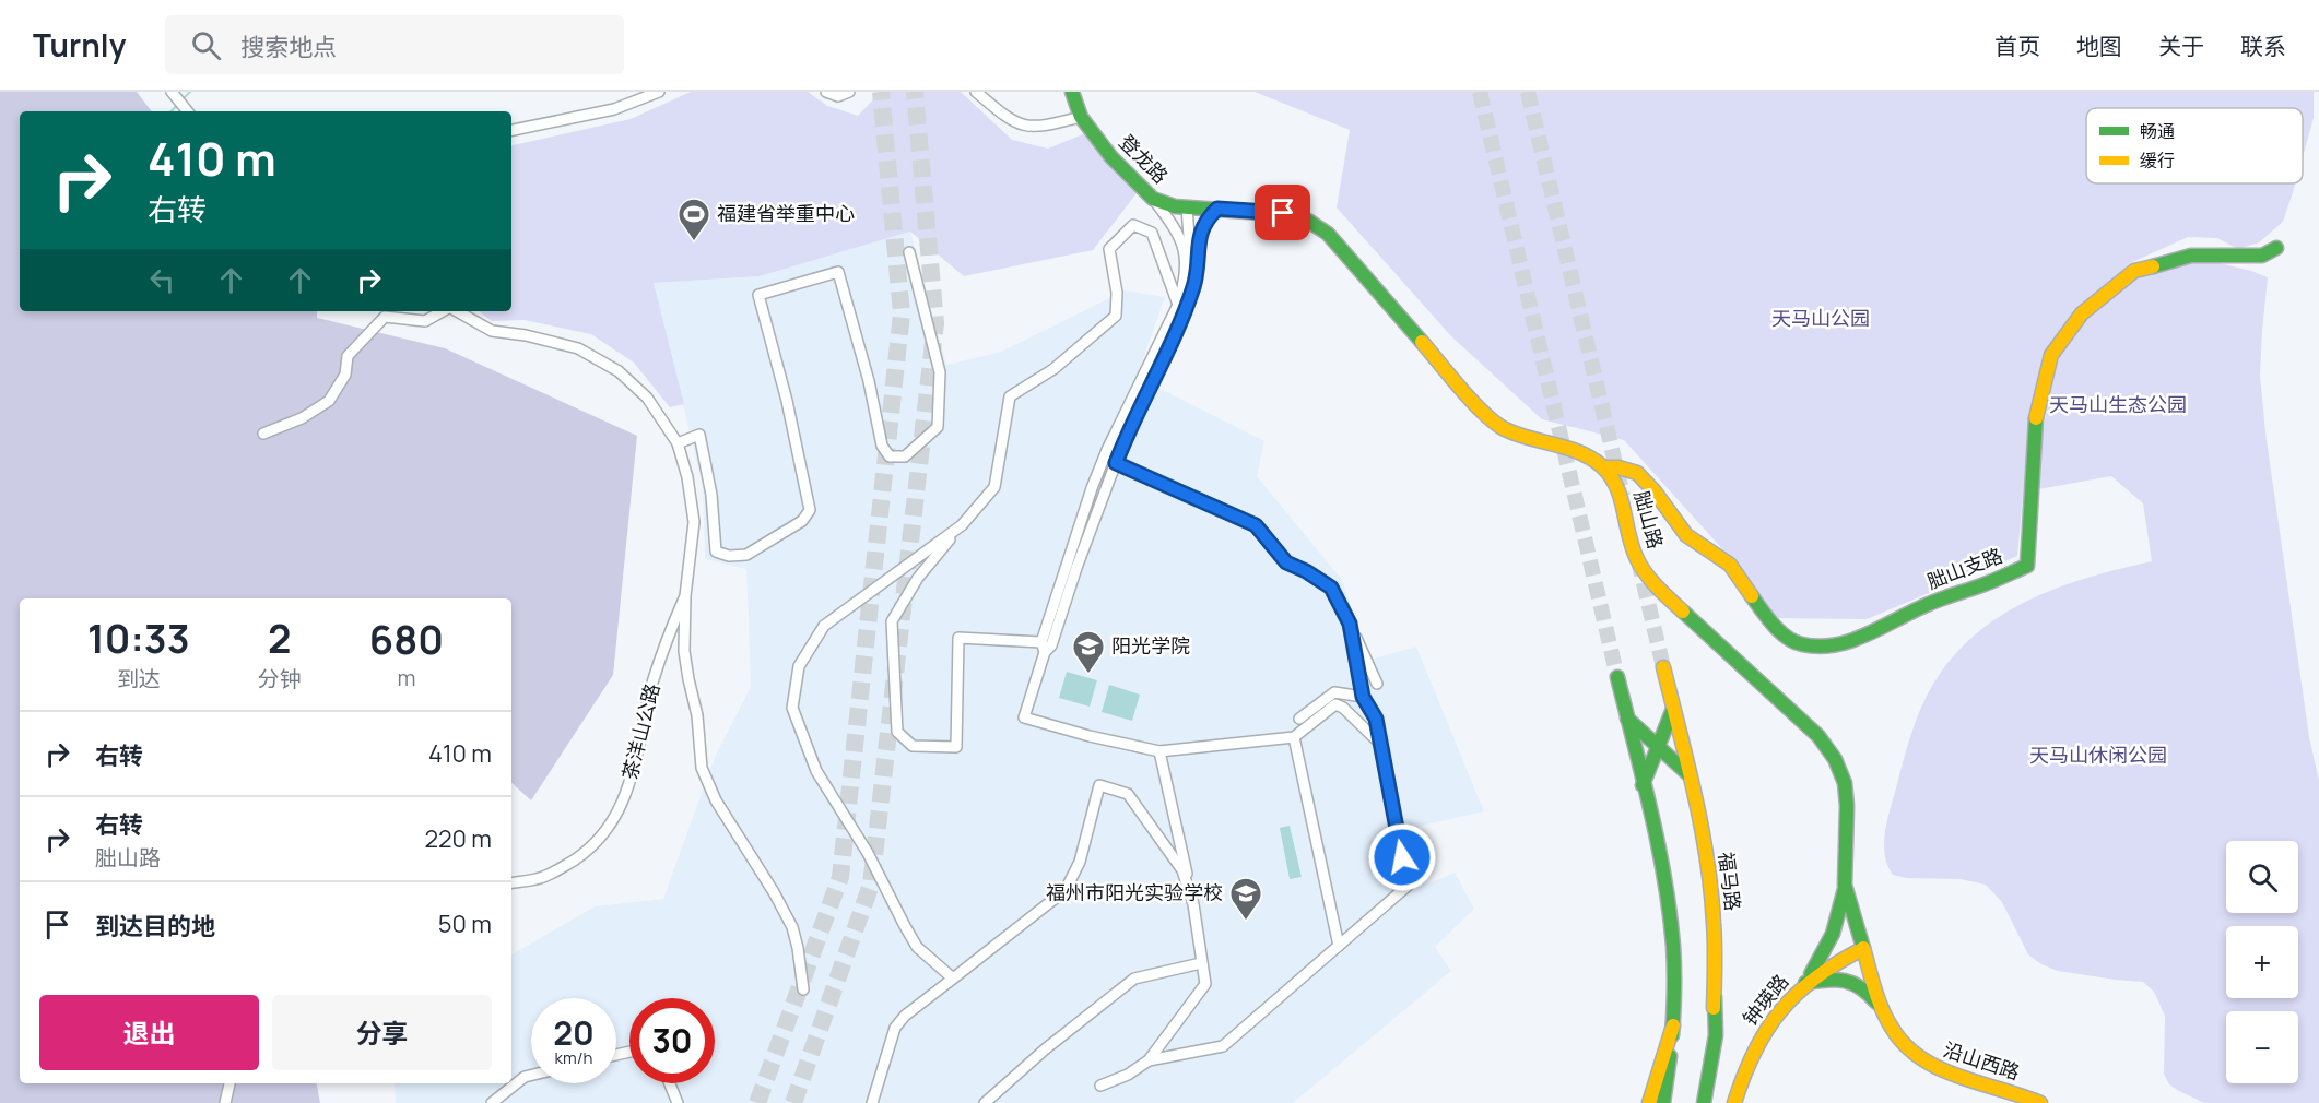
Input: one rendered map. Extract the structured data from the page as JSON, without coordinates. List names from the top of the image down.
{
  "streets": {
    "main road": [
      "登龙路",
      "胐山路",
      "胐山支路",
      "福马路",
      "钟瑛路",
      "沿山西路"
    ],
    "street": ["茶洋山公路"]
  },
  "crossings": [
    ["登龙路", "胐山路"],
    ["胐山路", "胐山支路"],
    ["胐山路", "钟瑛路"],
    ["胐山路", "沿山西路"],
    ["钟瑛路", "沿山西路"]
  ],
  "parks": ["天马山公园", "天马山生态公园", "天马山休闲公园"],
  "places": {
    "sports": ["福建省举重中心"],
    "school or university": ["阳光学院", "福州市阳光实验学校"]
  },
  "legend": ["畅通", "缓行"],
  "page": {
    "header": "Turnly",
    "search": "搜索地点",
    "nav": [
      "首页",
      "地图",
      "关于",
      "联系"
    ],
    "turn": ["410 m", "右转"],
    "eta": [
      "10:33",
      "到达",
      "2",
      "分钟",
      "680",
      "m"
    ],
    "list": [
      {
        "name": "右转",
        "value": "410 m"
      },
      {
        "name": "右转",
        "note": "胐山路",
        "value": "220 m"
      },
      {
        "name": "到达目的地",
        "value": "50 m"
      }
    ],
    "map_buttons": ["+", "−"],
    "buttons": ["退出", "分享"],
    "speed": "20 km/h",
    "limit": "30"
  }
}
